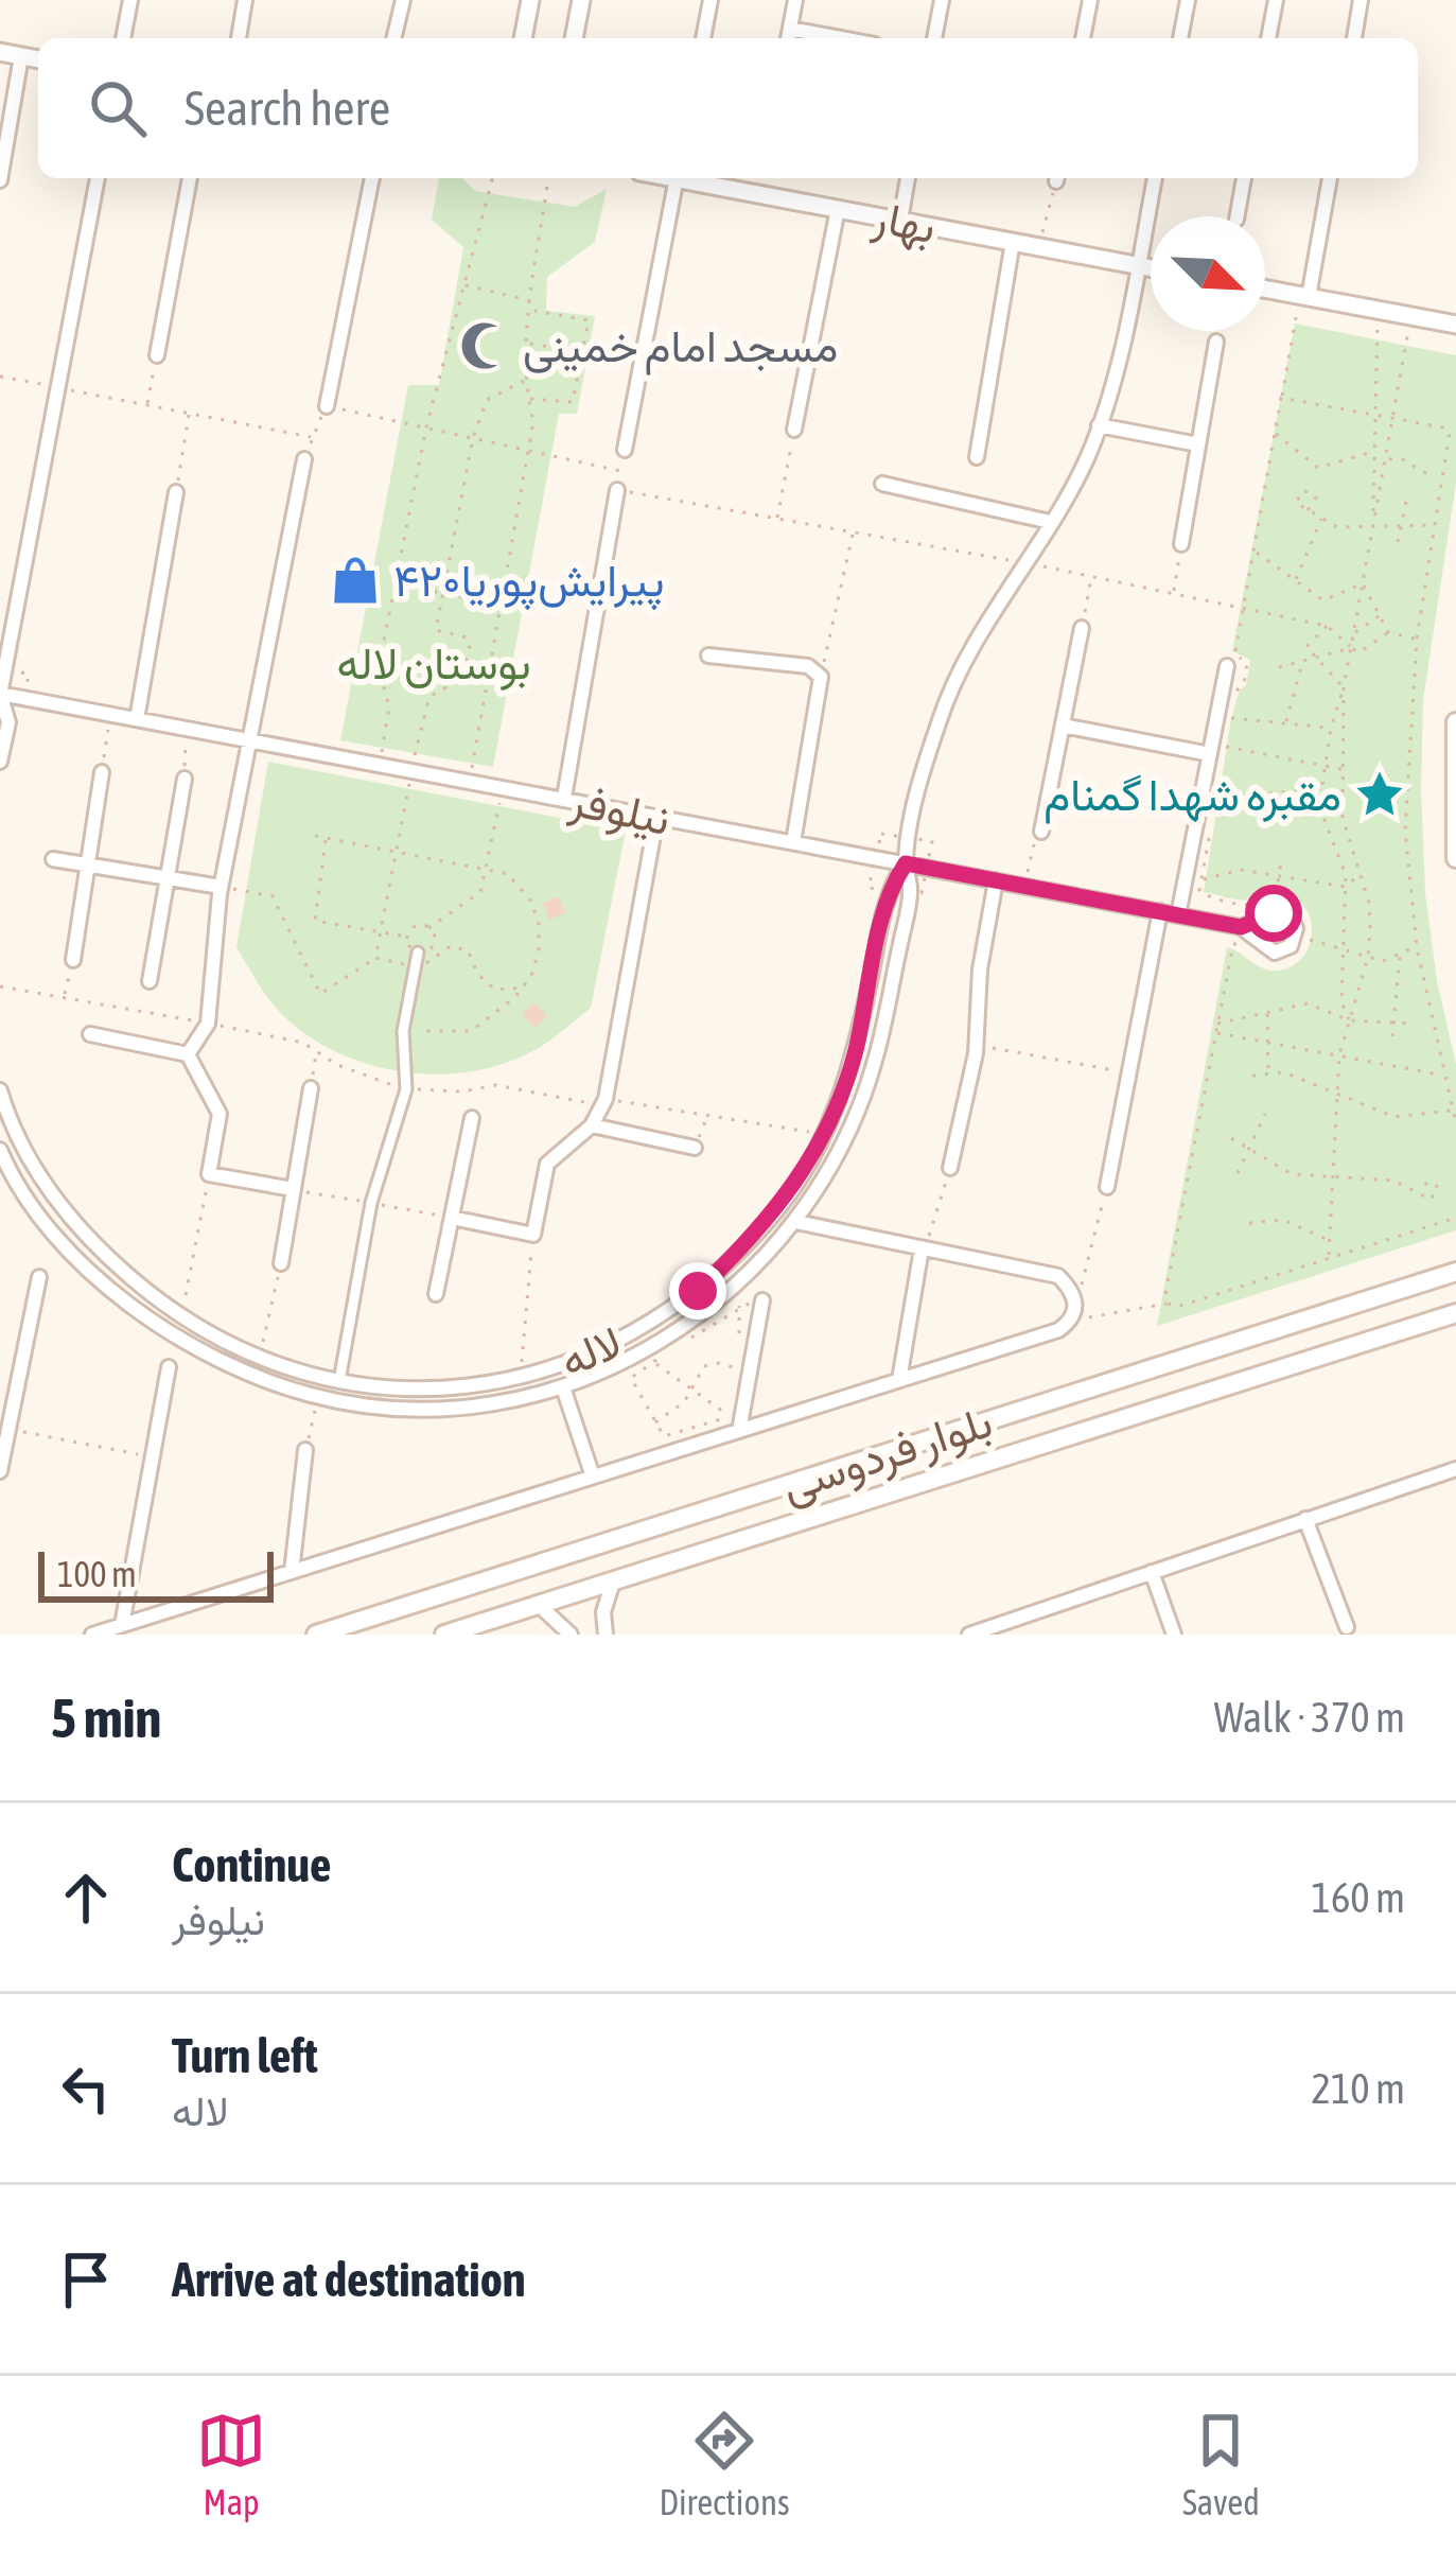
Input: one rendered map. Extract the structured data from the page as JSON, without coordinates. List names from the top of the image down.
{
  "streets": {
    "main road": ["بلوار فردوسی"],
    "street": ["بهار", "نیلوفر", "لاله"]
  },
  "crossings": [
    ["نیلوفر", "لاله"]
  ],
  "parks": ["بوستان لاله"],
  "places": {
    "mosque": ["مسجد امام خمینی"],
    "shop": ["پیرایش‌پوریا۴۲۰"],
    "place": ["مقبره شهدا گمنام"]
  },
  "scale_bar": "100 m",
  "north": "bottom right",
  "page": {
    "search": "Search here",
    "scale": "100 m",
    "heading": ["5 min", "Walk · 370 m"],
    "list": [
      ["Continue", "نیلوفر", "160 m"],
      ["Turn left", "لاله", "210 m"],
      "Arrive at destination"
    ],
    "nav": ["Map", "Directions", "Saved"]
  }
}
